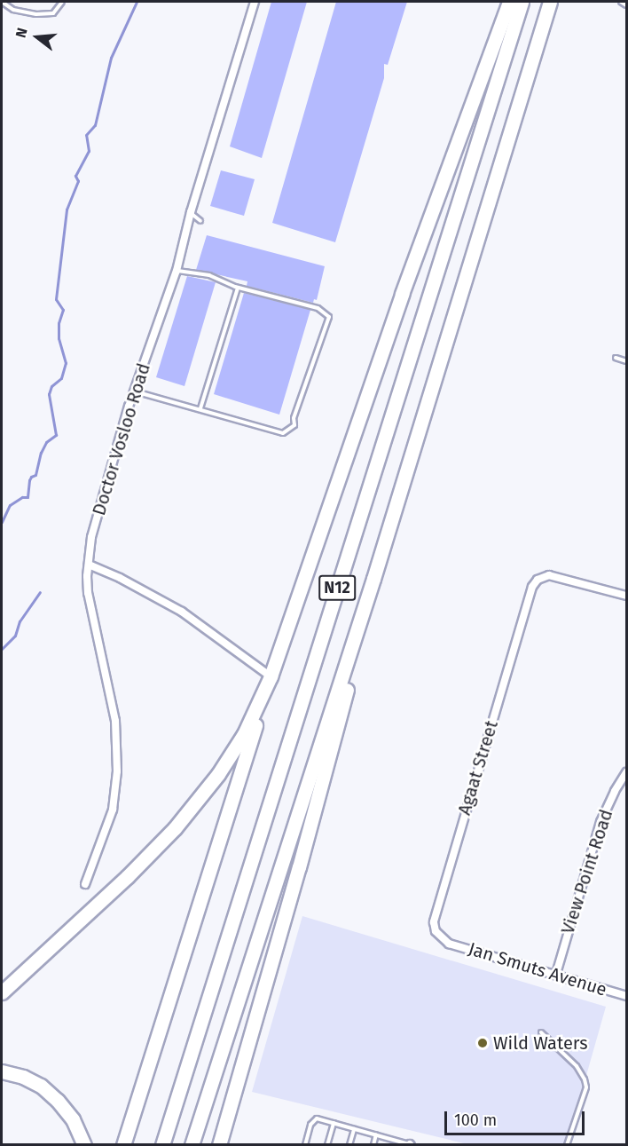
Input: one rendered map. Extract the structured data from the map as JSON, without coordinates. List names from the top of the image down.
{
  "streets": {
    "highway": ["N12"],
    "street": [
      "Doctor Vosloo Road",
      "Agaat Street",
      "View Point Road",
      "Jan Smuts Avenue"
    ]
  },
  "crossings": [
    ["Agaat Street", "Jan Smuts Avenue"],
    ["View Point Road", "Jan Smuts Avenue"]
  ],
  "places": ["Wild Waters"],
  "scale_bar": "100 m",
  "north": "left"
}
